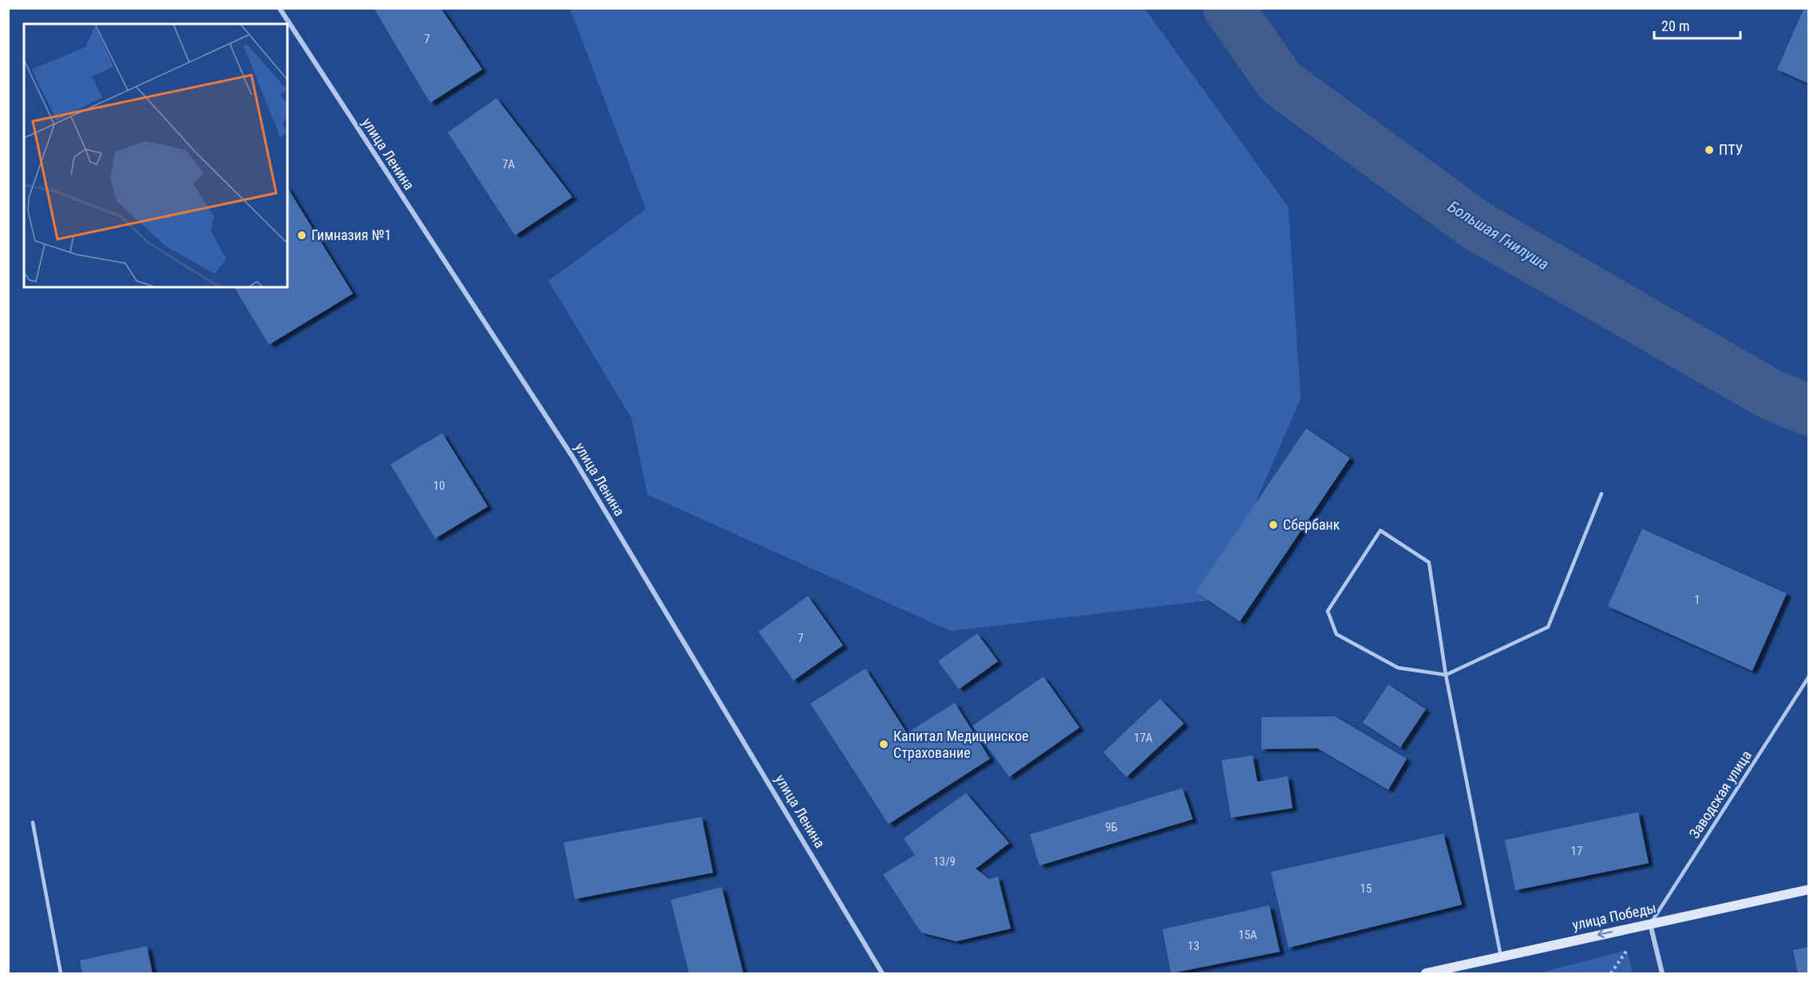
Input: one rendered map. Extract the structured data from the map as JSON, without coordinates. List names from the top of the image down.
{
  "streets": {
    "main road": ["улица Победы"],
    "street": ["улица Ленина"],
    "lane": ["Заводская улица"]
  },
  "crossings": [
    ["Заводская улица", "улица Победы"]
  ],
  "one_way": ["улица Победы"],
  "water": ["Большая Гнилуша"],
  "places": [
    "ПТУ",
    "Гимназия №1",
    "Сбербанк",
    "Капитал Медицинское Страхование"
  ],
  "house_numbers": [
    "7",
    "7А",
    "10",
    "1",
    "7",
    "17А",
    "9Б",
    "17",
    "13/9",
    "15",
    "15А",
    "13"
  ],
  "scale_bar": "20 m"
}
